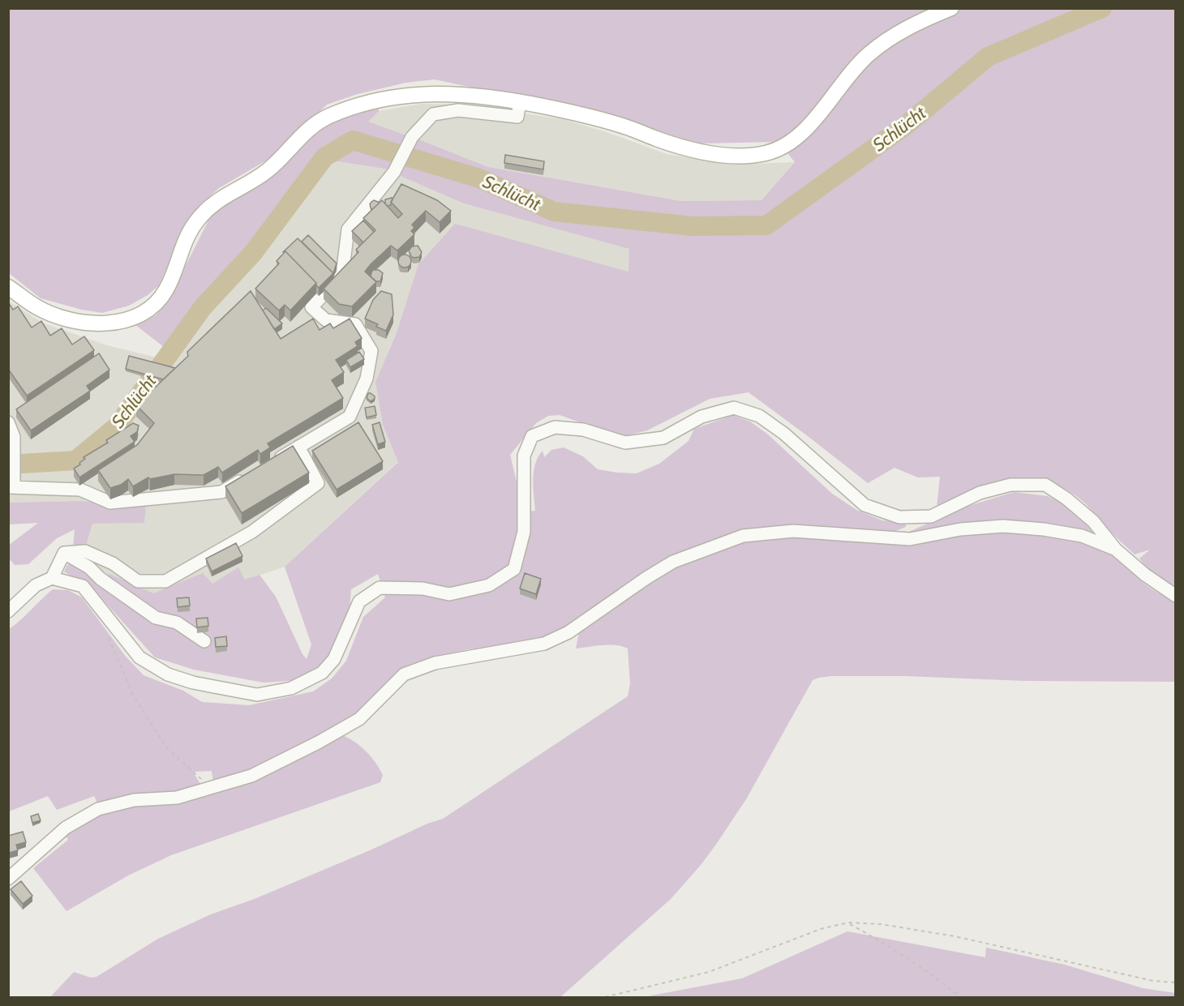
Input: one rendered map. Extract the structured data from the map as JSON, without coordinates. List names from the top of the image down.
{
  "water": ["Schlücht"]
}
